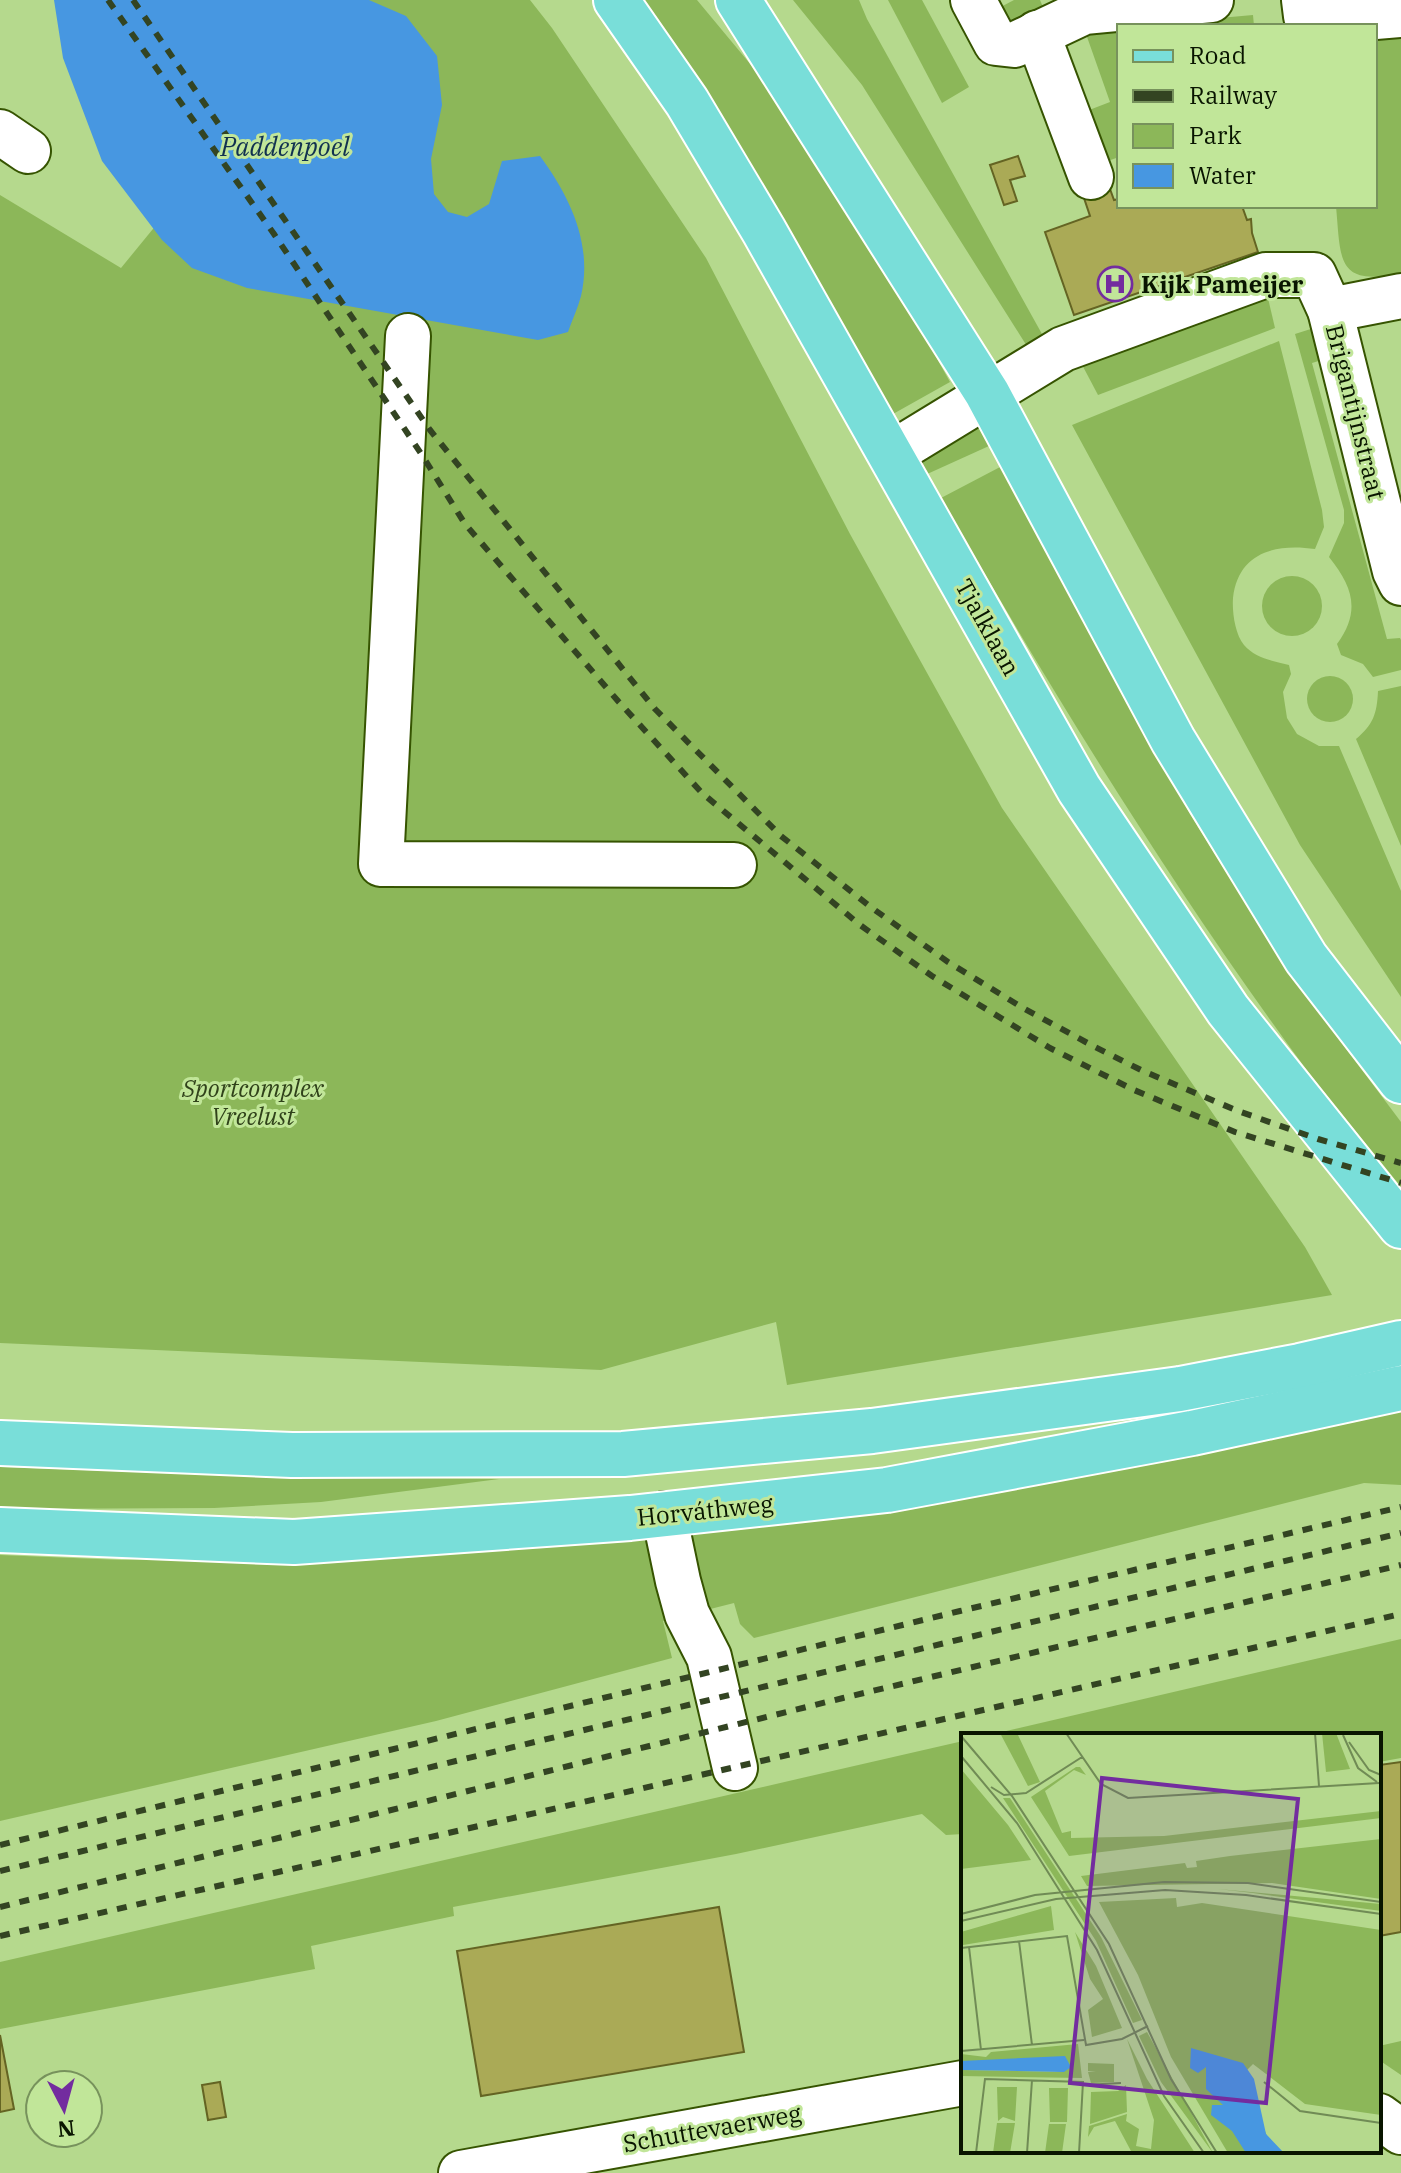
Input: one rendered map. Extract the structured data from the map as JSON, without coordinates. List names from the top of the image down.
{
  "streets": {
    "main road": ["Tjalklaan", "Horváthweg"],
    "street": ["Brigantijnstraat", "Schuttevaerweg"]
  },
  "crossings": [
    ["Brigantijnstraat", "Tjalklaan"]
  ],
  "water": ["Paddenpoel"],
  "parks": ["Sportcomplex Vreelust"],
  "places": {
    "hospital": ["Kijk Pameijer"]
  },
  "legend": [
    "Road",
    "Railway",
    "Park",
    "Water"
  ],
  "north": "bottom"
}
